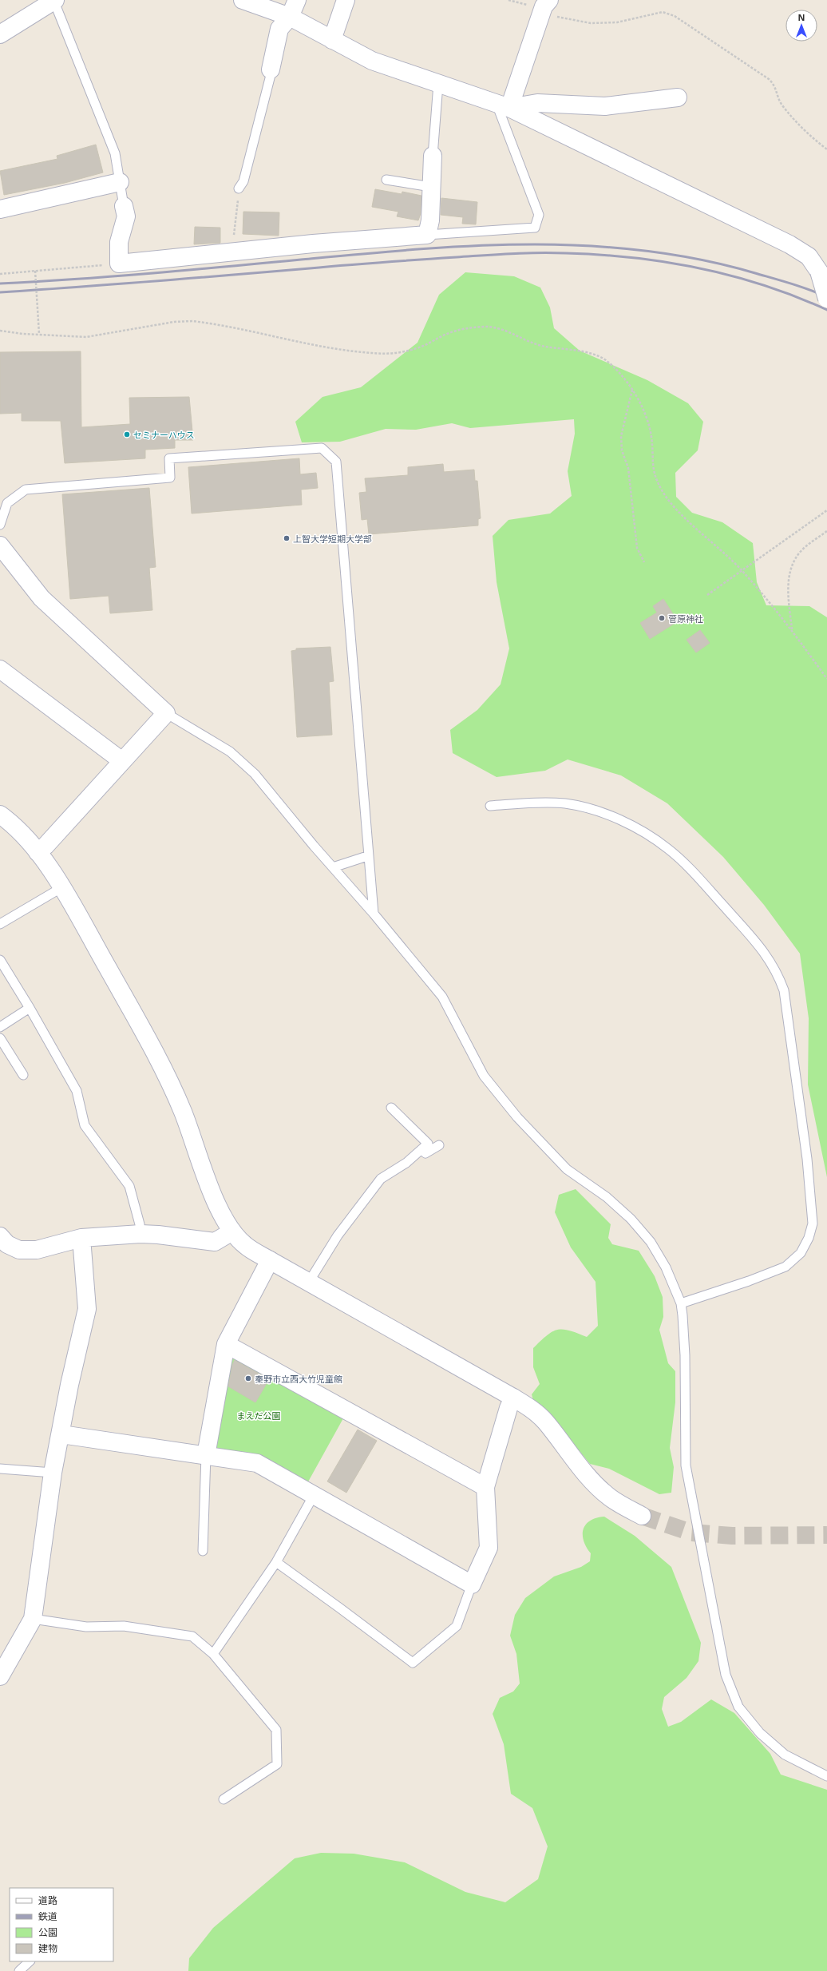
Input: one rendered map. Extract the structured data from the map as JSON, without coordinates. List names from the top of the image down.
{
  "parks": ["まえだ公園"],
  "places": [
    "セミナーハウス",
    "上智大学短期大学部",
    "菅原神社",
    "秦野市立西大竹児童館"
  ],
  "legend": [
    "道路",
    "鉄道",
    "公園",
    "建物"
  ],
  "north": "top"
}
